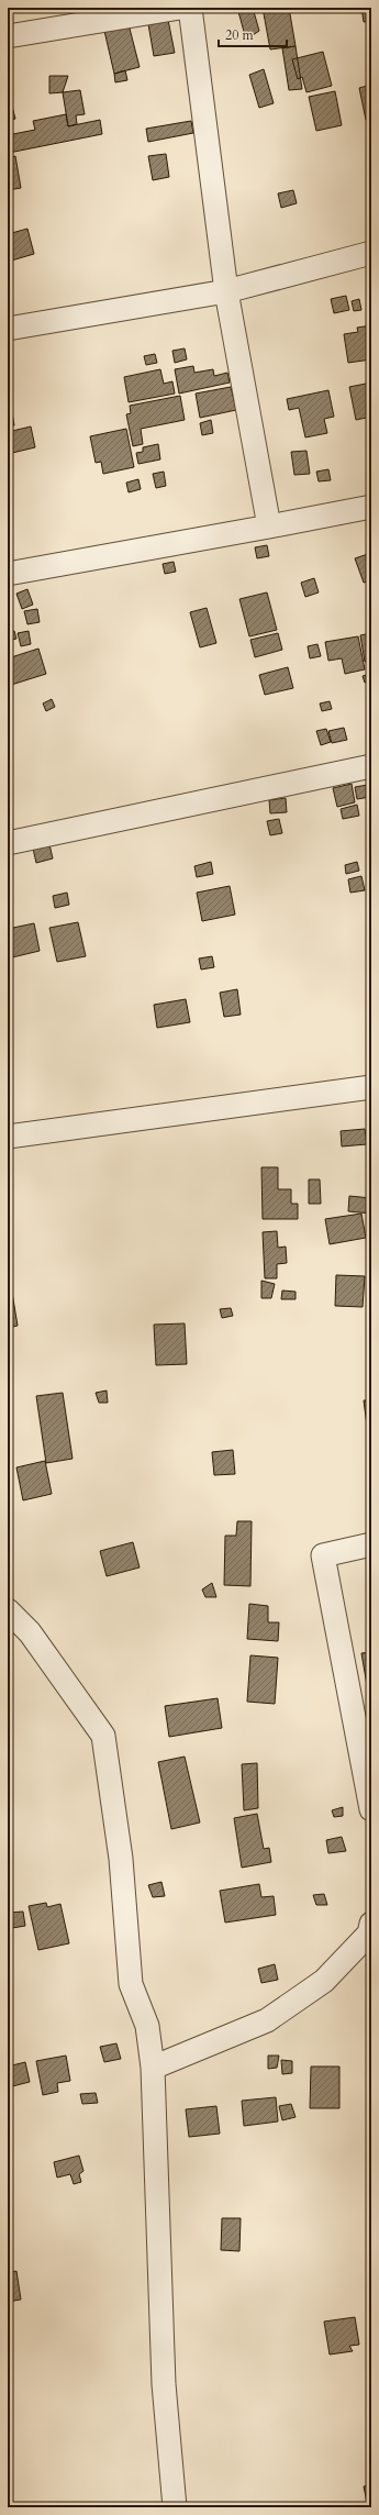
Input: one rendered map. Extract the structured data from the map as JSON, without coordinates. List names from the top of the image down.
{
  "scale_bar": "20 m"
}
